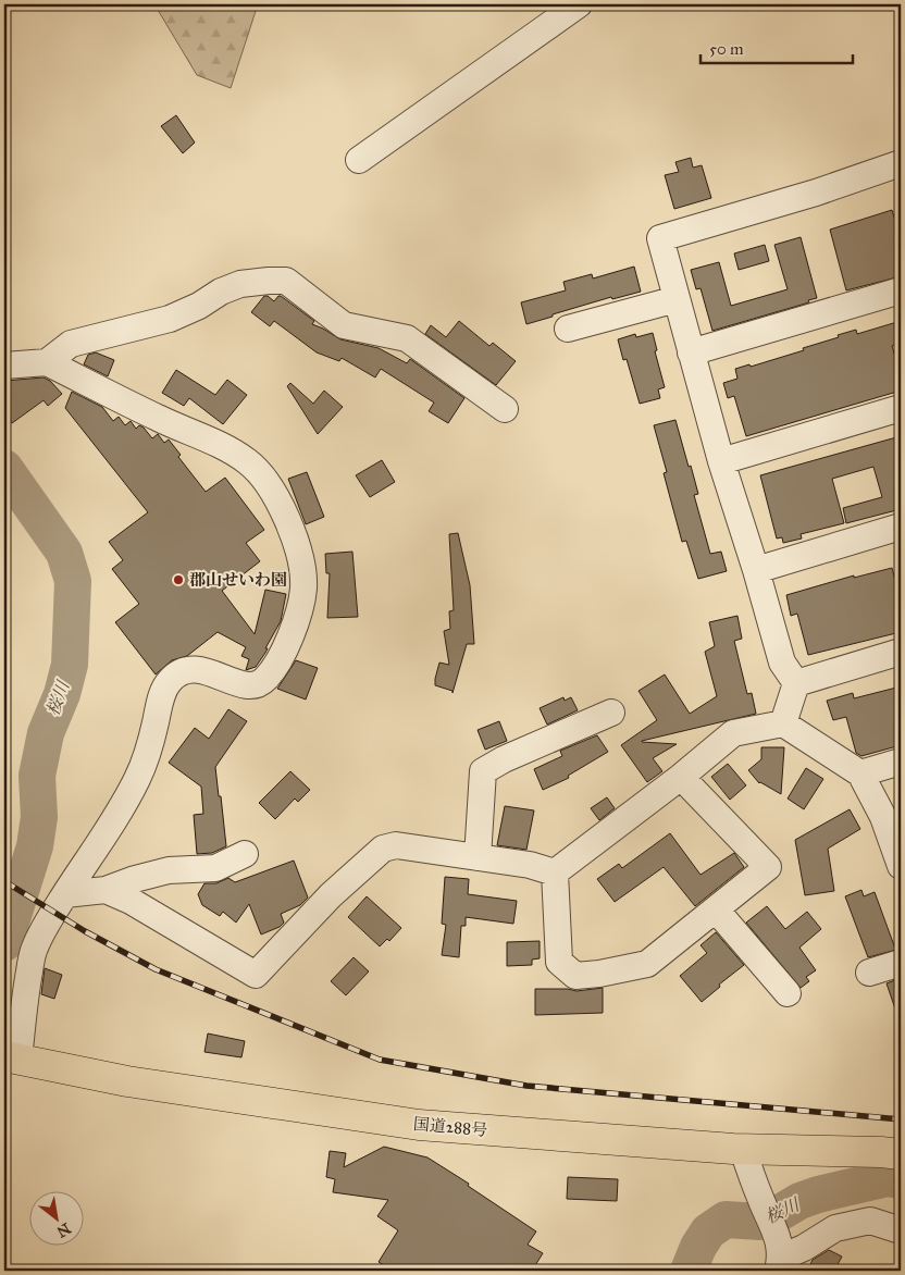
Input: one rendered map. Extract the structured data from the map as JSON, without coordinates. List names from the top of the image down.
{
  "streets": {
    "highway": ["国道288号"]
  },
  "water": ["桜川"],
  "places": ["郡山せいわ園"],
  "scale_bar": "50 m",
  "north": "bottom right"
}
